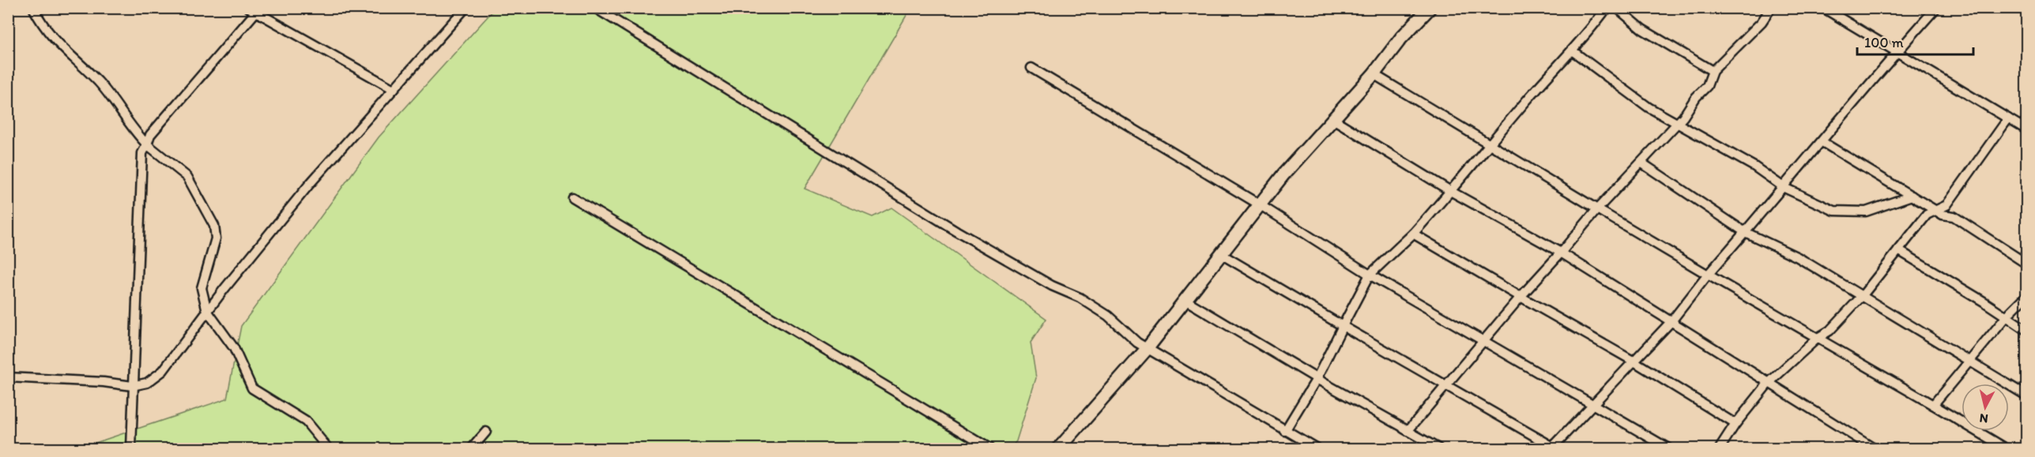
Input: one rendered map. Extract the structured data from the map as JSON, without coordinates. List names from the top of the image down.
{
  "scale_bar": "100 m",
  "north": "bottom"
}
